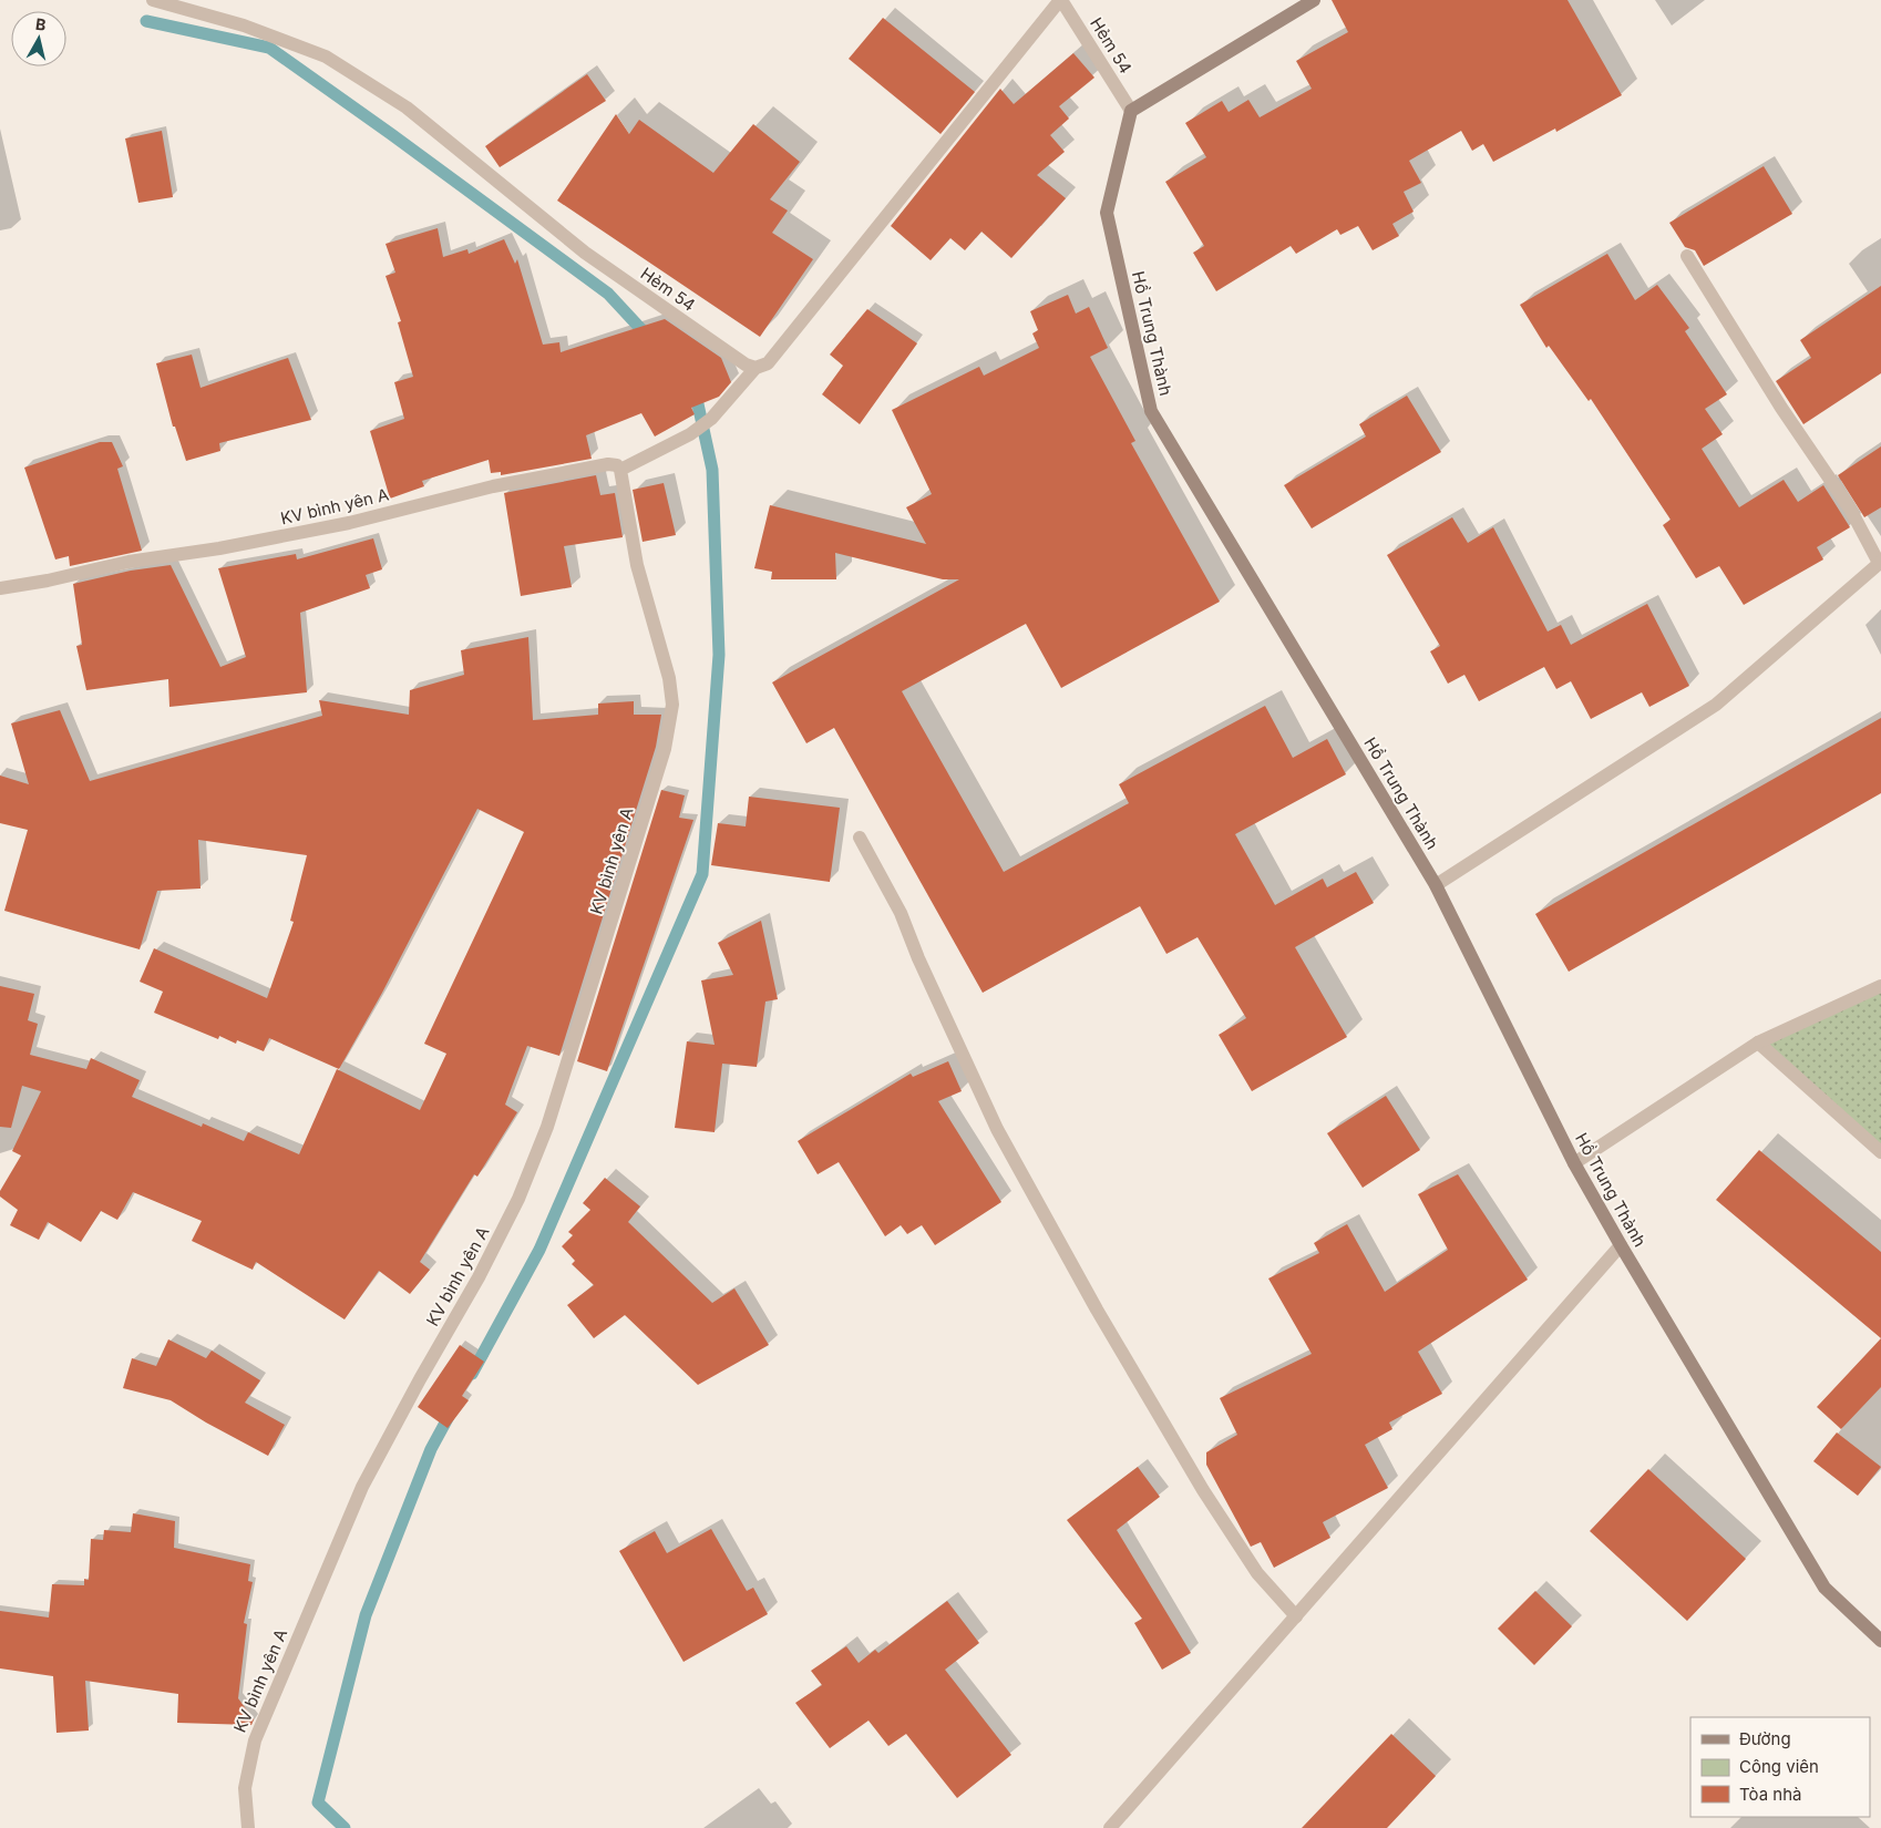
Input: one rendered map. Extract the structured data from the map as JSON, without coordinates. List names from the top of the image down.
{
  "streets": {
    "street": ["Hẻm 54", "Hồ Trung Thành", "KV bình yên A"]
  },
  "crossings": [
    ["Hẻm 54", "Hồ Trung Thành"]
  ],
  "legend": ["Đường", "Công viên", "Tòa nhà"],
  "north": "top"
}
